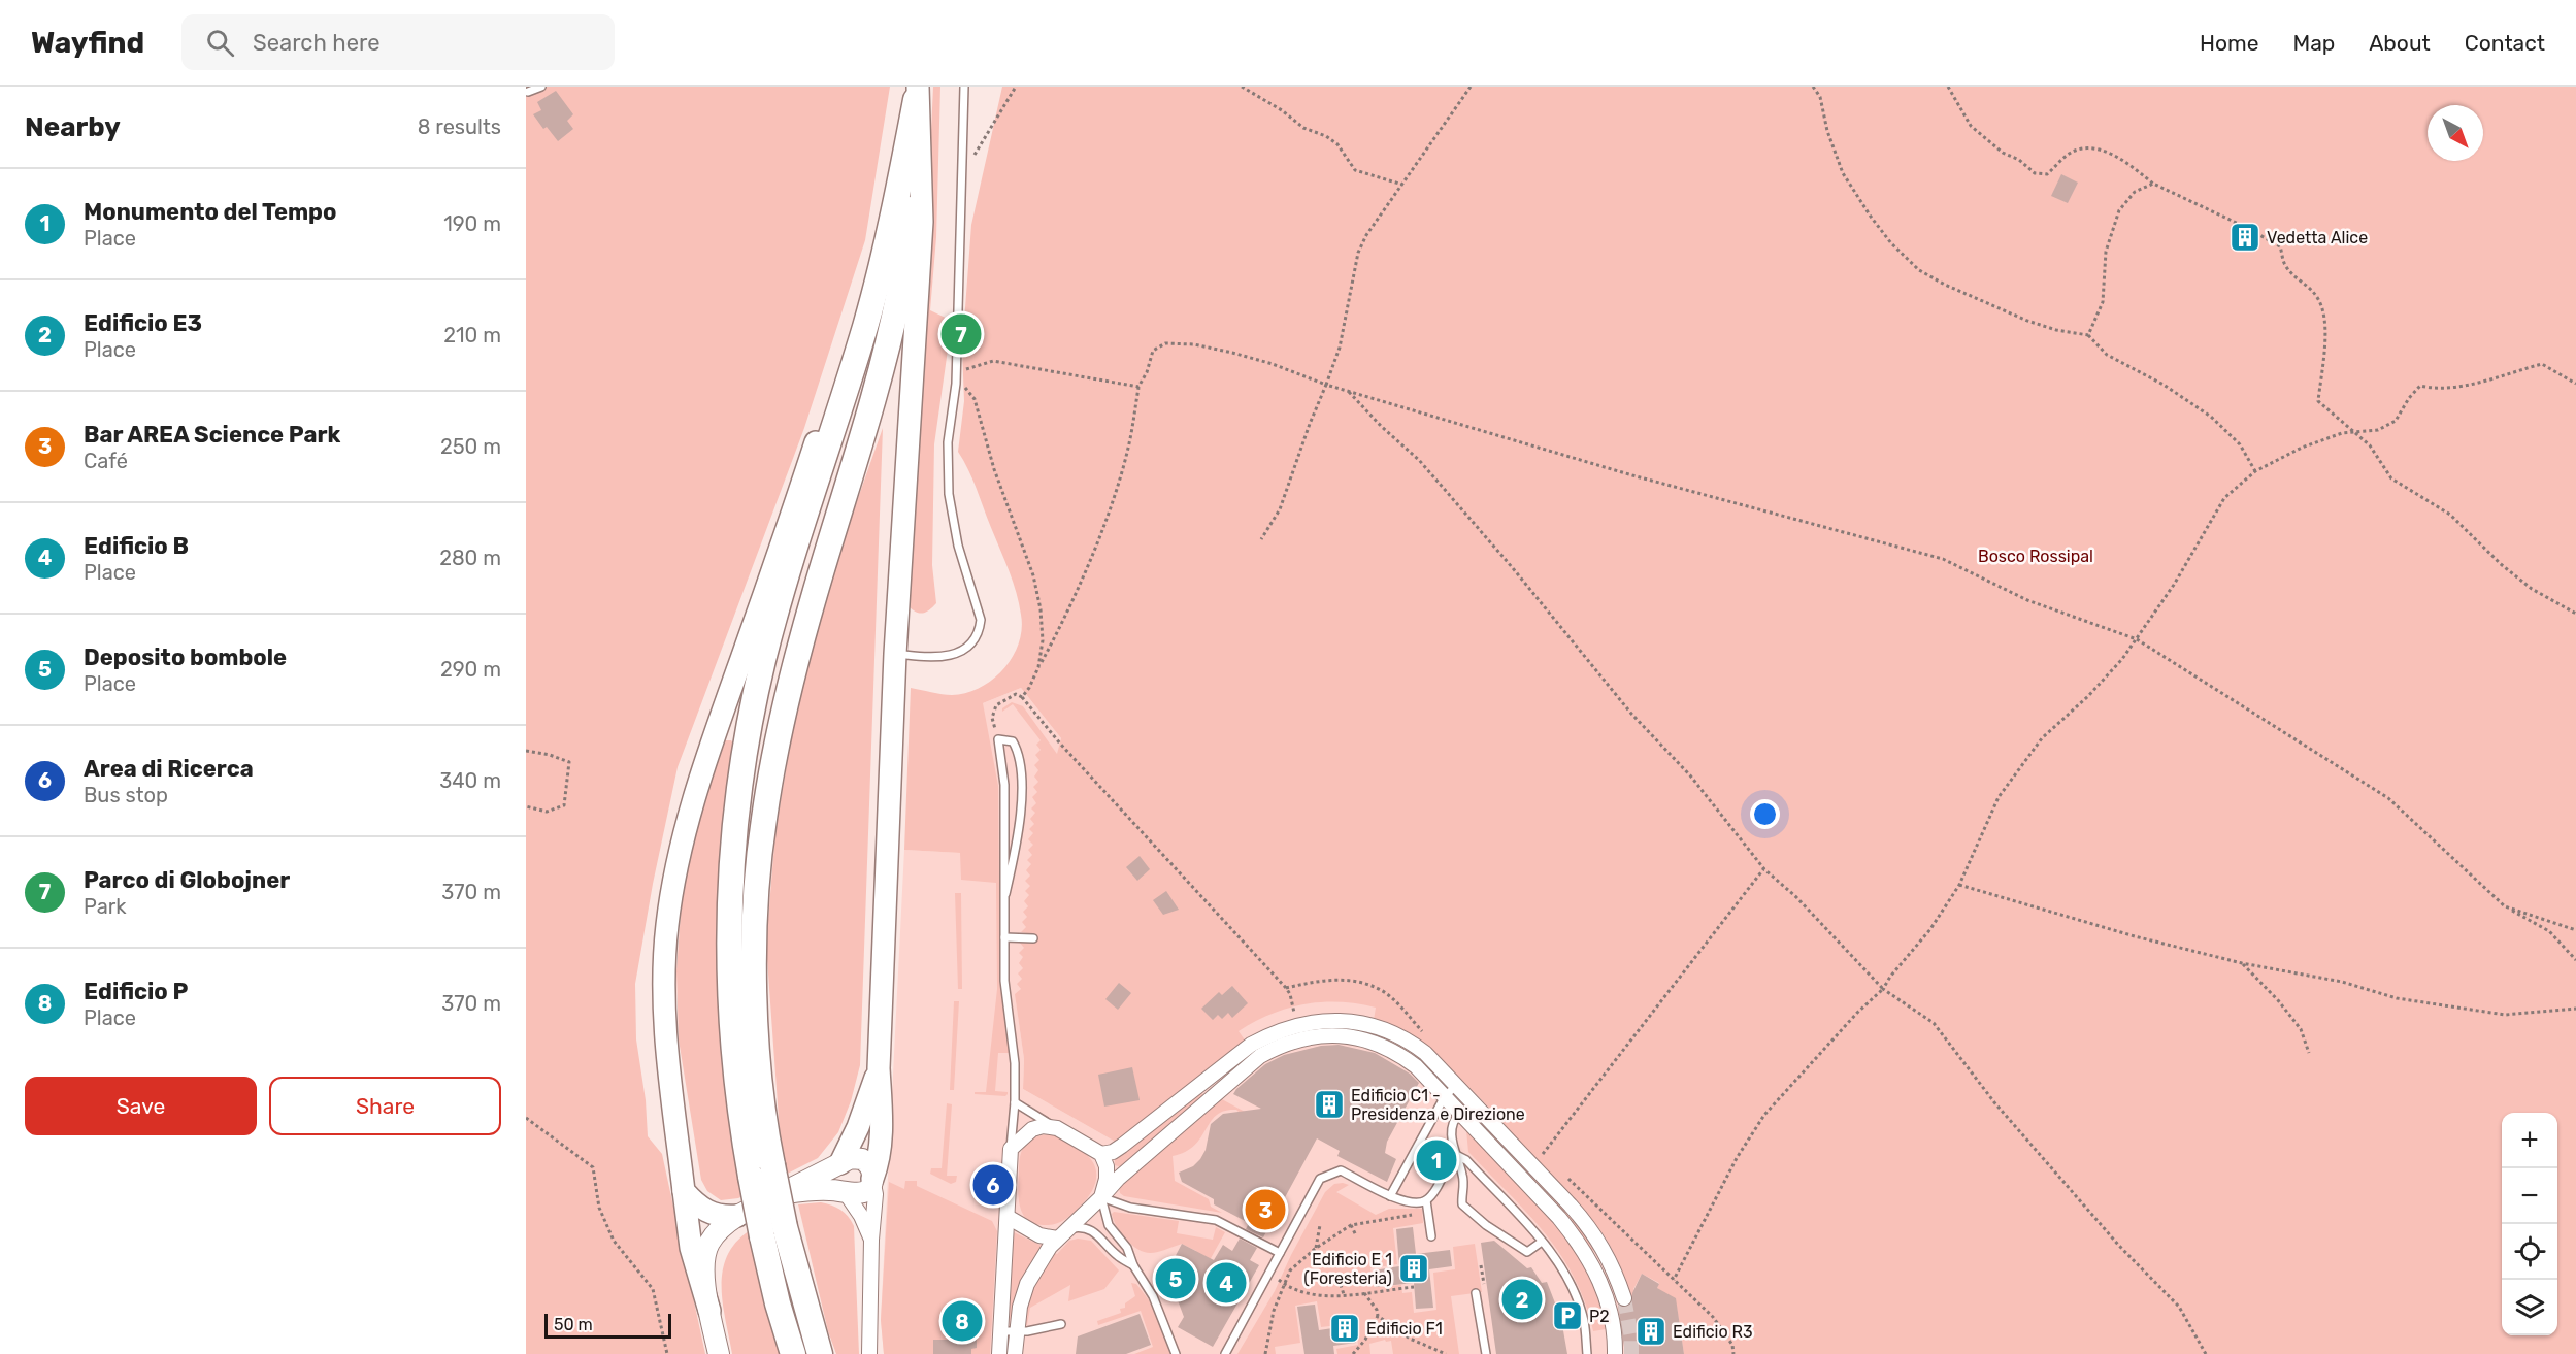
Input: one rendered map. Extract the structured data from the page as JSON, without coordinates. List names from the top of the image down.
{
  "parks": ["Bosco Rossipal"],
  "places": {
    "building": [
      "Vedetta Alice",
      "Edificio C1 - Presidenza e Direzione",
      "Edificio E 1 (Foresteria)",
      "Edificio F1",
      "Edificio R3"
    ],
    "parking": ["P2"]
  },
  "scale_bar": "50 m",
  "north": "bottom right",
  "page": {
    "header": "Wayfind",
    "search": "Search here",
    "nav": [
      "Home",
      "Map",
      "About",
      "Contact"
    ],
    "heading": ["Nearby", "8 results"],
    "list": [
      {
        "mark": "1",
        "name": "Monumento del Tempo",
        "note": "Place",
        "value": "190 m"
      },
      {
        "mark": "2",
        "name": "Edificio E3",
        "note": "Place",
        "value": "210 m"
      },
      {
        "mark": "3",
        "name": "Bar AREA Science Park",
        "note": "Café",
        "value": "250 m"
      },
      {
        "mark": "4",
        "name": "Edificio B",
        "note": "Place",
        "value": "280 m"
      },
      {
        "mark": "5",
        "name": "Deposito bombole",
        "note": "Place",
        "value": "290 m"
      },
      {
        "mark": "6",
        "name": "Area di Ricerca",
        "note": "Bus stop",
        "value": "340 m"
      },
      {
        "mark": "7",
        "name": "Parco di Globojner",
        "note": "Park",
        "value": "370 m"
      },
      {
        "mark": "8",
        "name": "Edificio P",
        "note": "Place",
        "value": "370 m"
      }
    ],
    "pins": [
      "7",
      "1",
      "6",
      "3",
      "5",
      "4",
      "2",
      "8"
    ],
    "buttons": ["Save", "Share"],
    "map_buttons": ["+", "−"],
    "scale": "50 m"
  }
}
